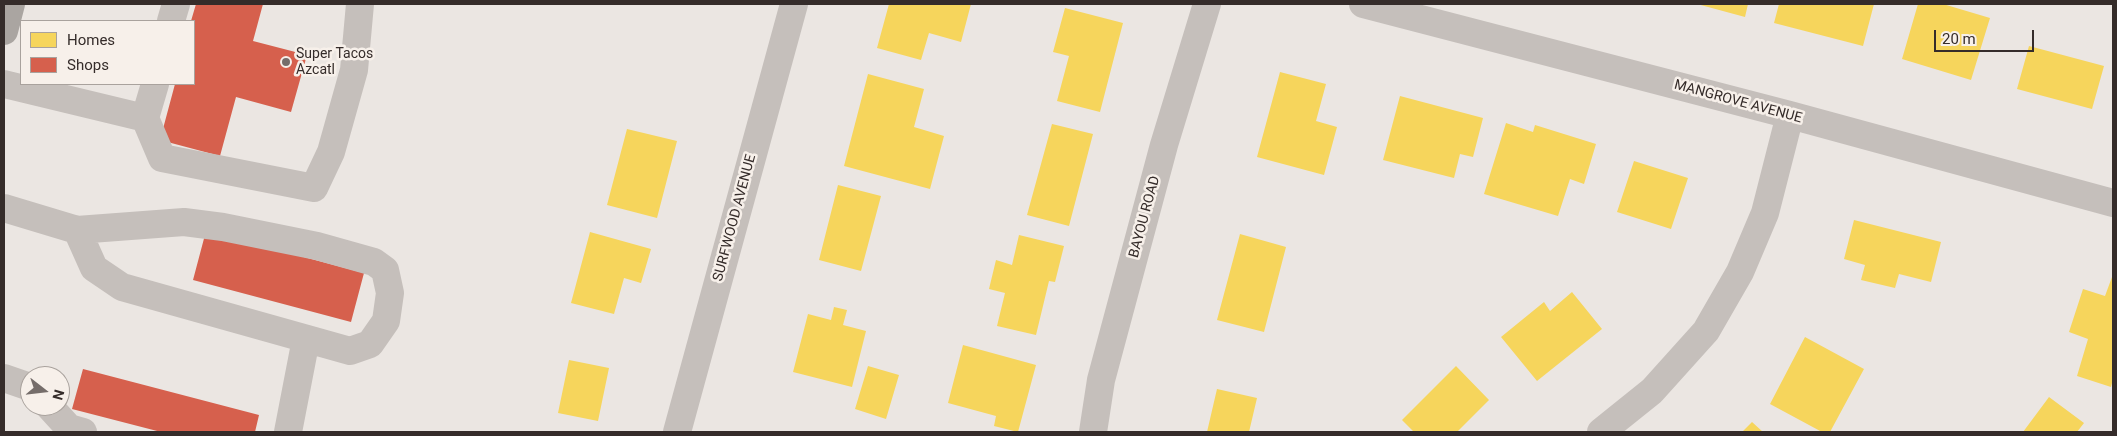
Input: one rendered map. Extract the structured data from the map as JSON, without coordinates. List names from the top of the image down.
{
  "streets": {
    "street": ["MANGROVE AVENUE", "BAYOU ROAD", "SURFWOOD AVENUE"]
  },
  "places": ["Super Tacos Azcatl"],
  "legend": ["Homes", "Shops"],
  "scale_bar": "20 m",
  "north": "right"
}
